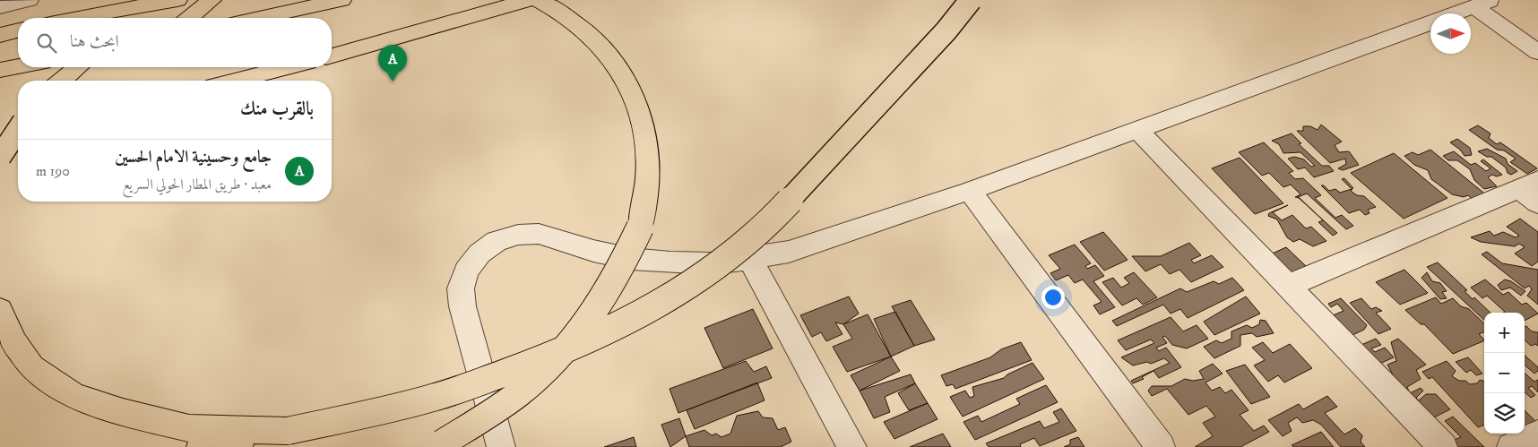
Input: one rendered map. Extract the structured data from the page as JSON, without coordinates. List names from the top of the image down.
{
  "north": "right",
  "page": {
    "search": "ابحث هنا",
    "pins": "A",
    "heading": "بالقرب منك",
    "list": [
      {
        "mark": "A",
        "name": "جامع وحسينية الامام الحسين",
        "note": "معبد · طريق المطار الحولي السريع",
        "value": "190 m"
      }
    ],
    "map_buttons": ["+", "−"]
  }
}
